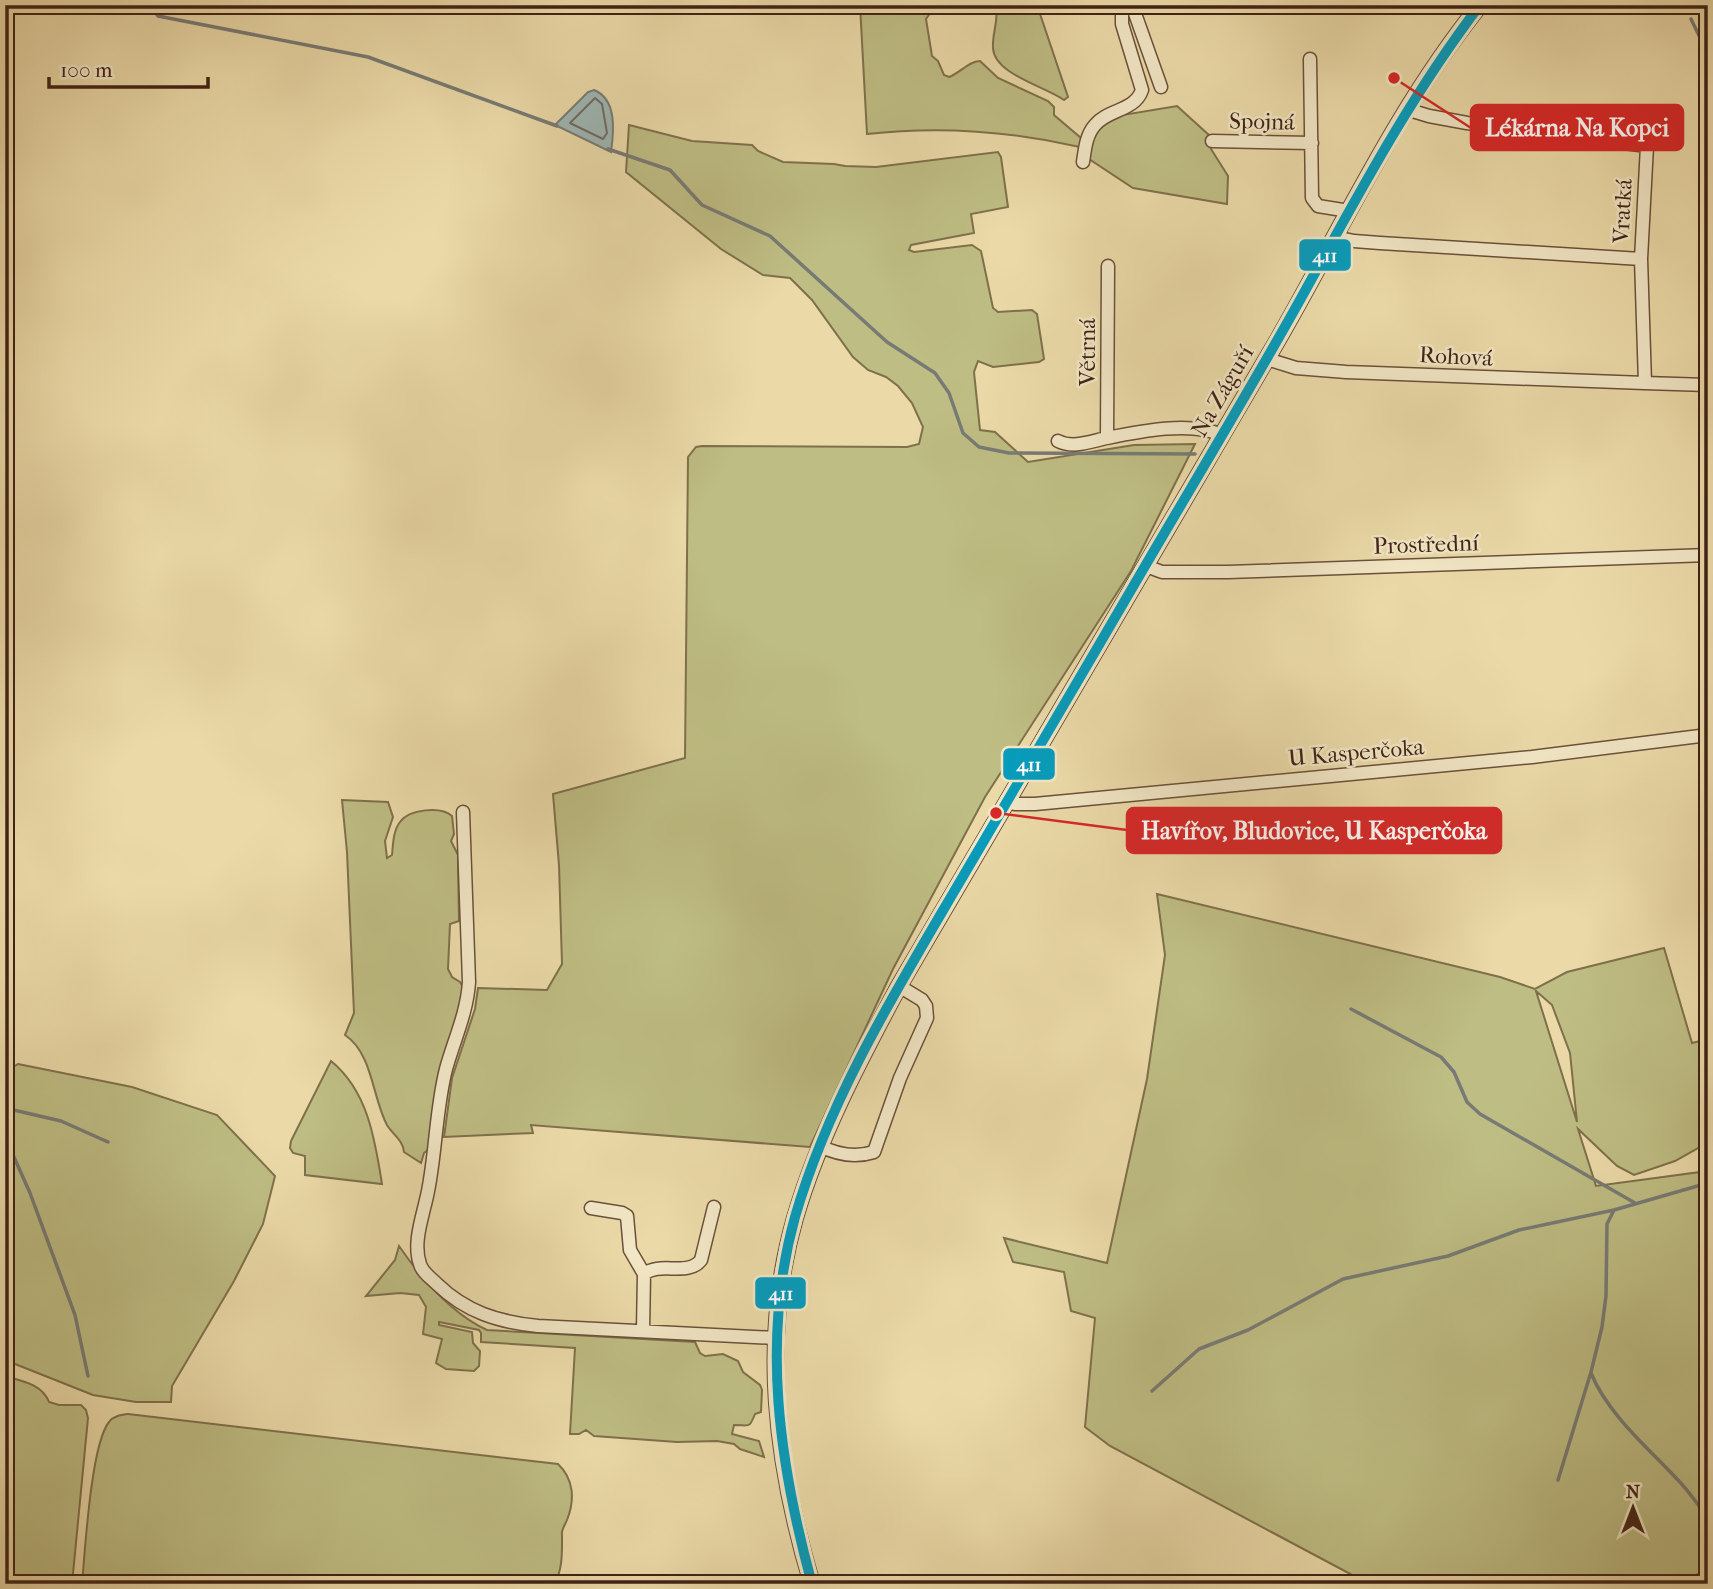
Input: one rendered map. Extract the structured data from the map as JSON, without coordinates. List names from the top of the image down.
{
  "streets": {
    "street": [
      "Spojná",
      "Vratká",
      "Větrná",
      "Rohová",
      "Na Záguří",
      "Prostřední",
      "U Kasperčoka"
    ]
  },
  "crossings": [
    ["Spojná", "Na Záguří"],
    ["Vratká", "Na Záguří"],
    ["Rohová", "Na Záguří"],
    ["Na Záguří", "Prostřední"],
    ["Na Záguří", "U Kasperčoka"]
  ],
  "places": ["Lékárna Na Kopci", "Havířov, Bludovice, U Kasperčoka"],
  "lines": ["transit line 411"],
  "scale_bar": "100 m",
  "north": "top"
}
